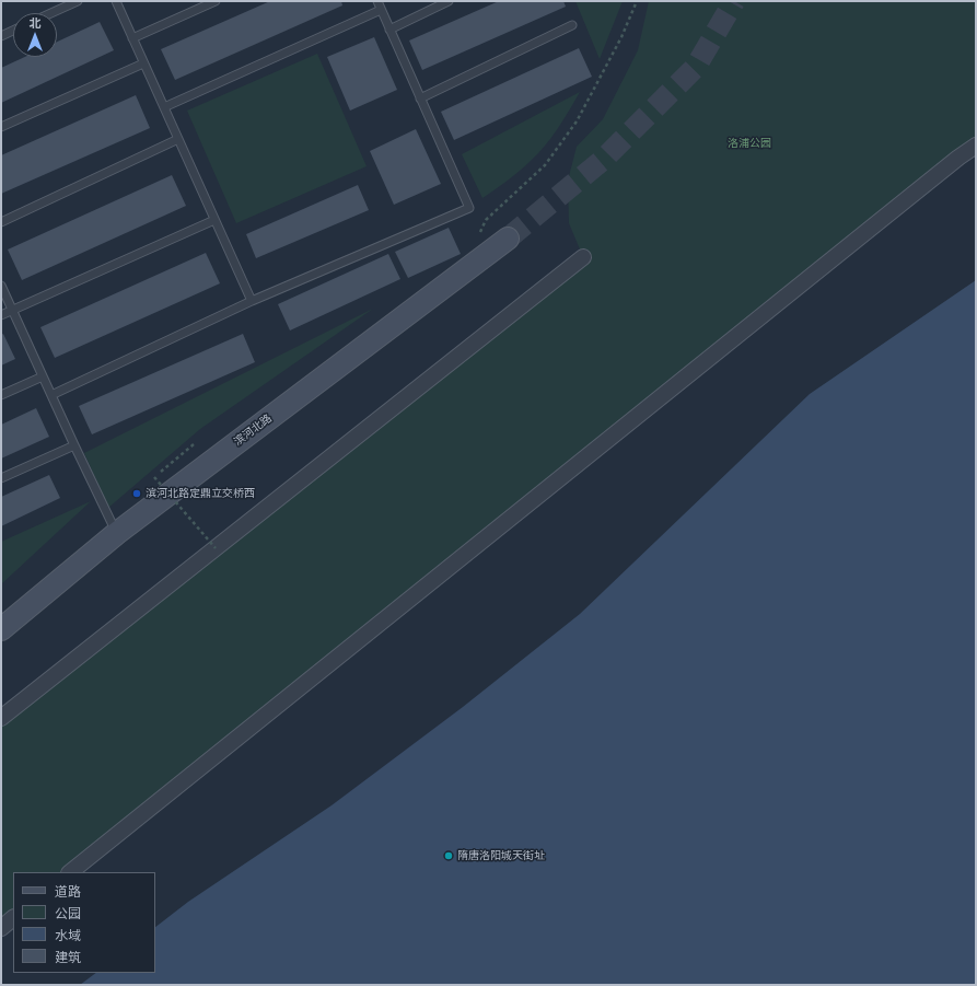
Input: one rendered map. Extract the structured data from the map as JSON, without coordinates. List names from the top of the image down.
{
  "streets": {
    "main road": ["滨河北路"]
  },
  "parks": ["洛浦公园"],
  "places": ["滨河北路定鼎立交桥西", "隋唐洛阳城天街址"],
  "legend": [
    "道路",
    "公园",
    "水域",
    "建筑"
  ],
  "north": "top"
}
